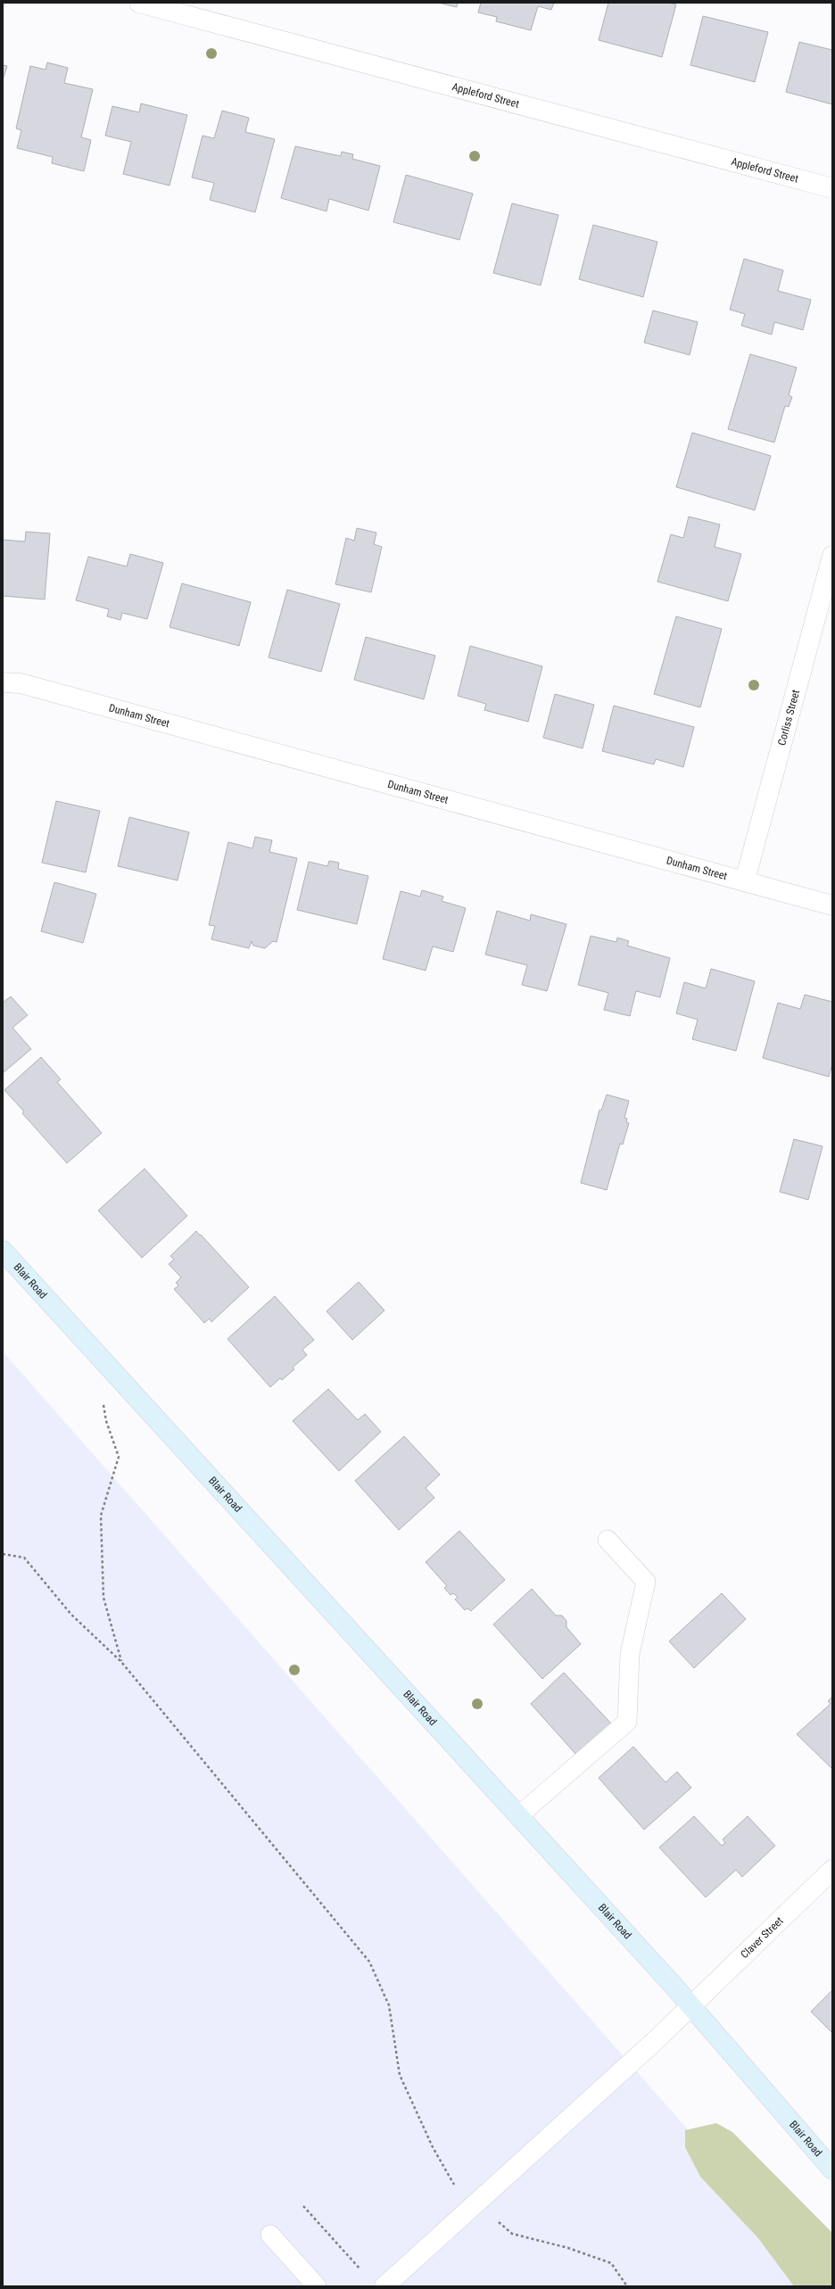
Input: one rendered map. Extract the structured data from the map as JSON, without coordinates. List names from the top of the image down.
{
  "streets": {
    "main road": ["Blair Road"],
    "street": [
      "Appleford Street",
      "Dunham Street",
      "Corliss Street",
      "Claver Street"
    ]
  },
  "crossings": [
    ["Dunham Street", "Corliss Street"],
    ["Blair Road", "Claver Street"]
  ]
}
